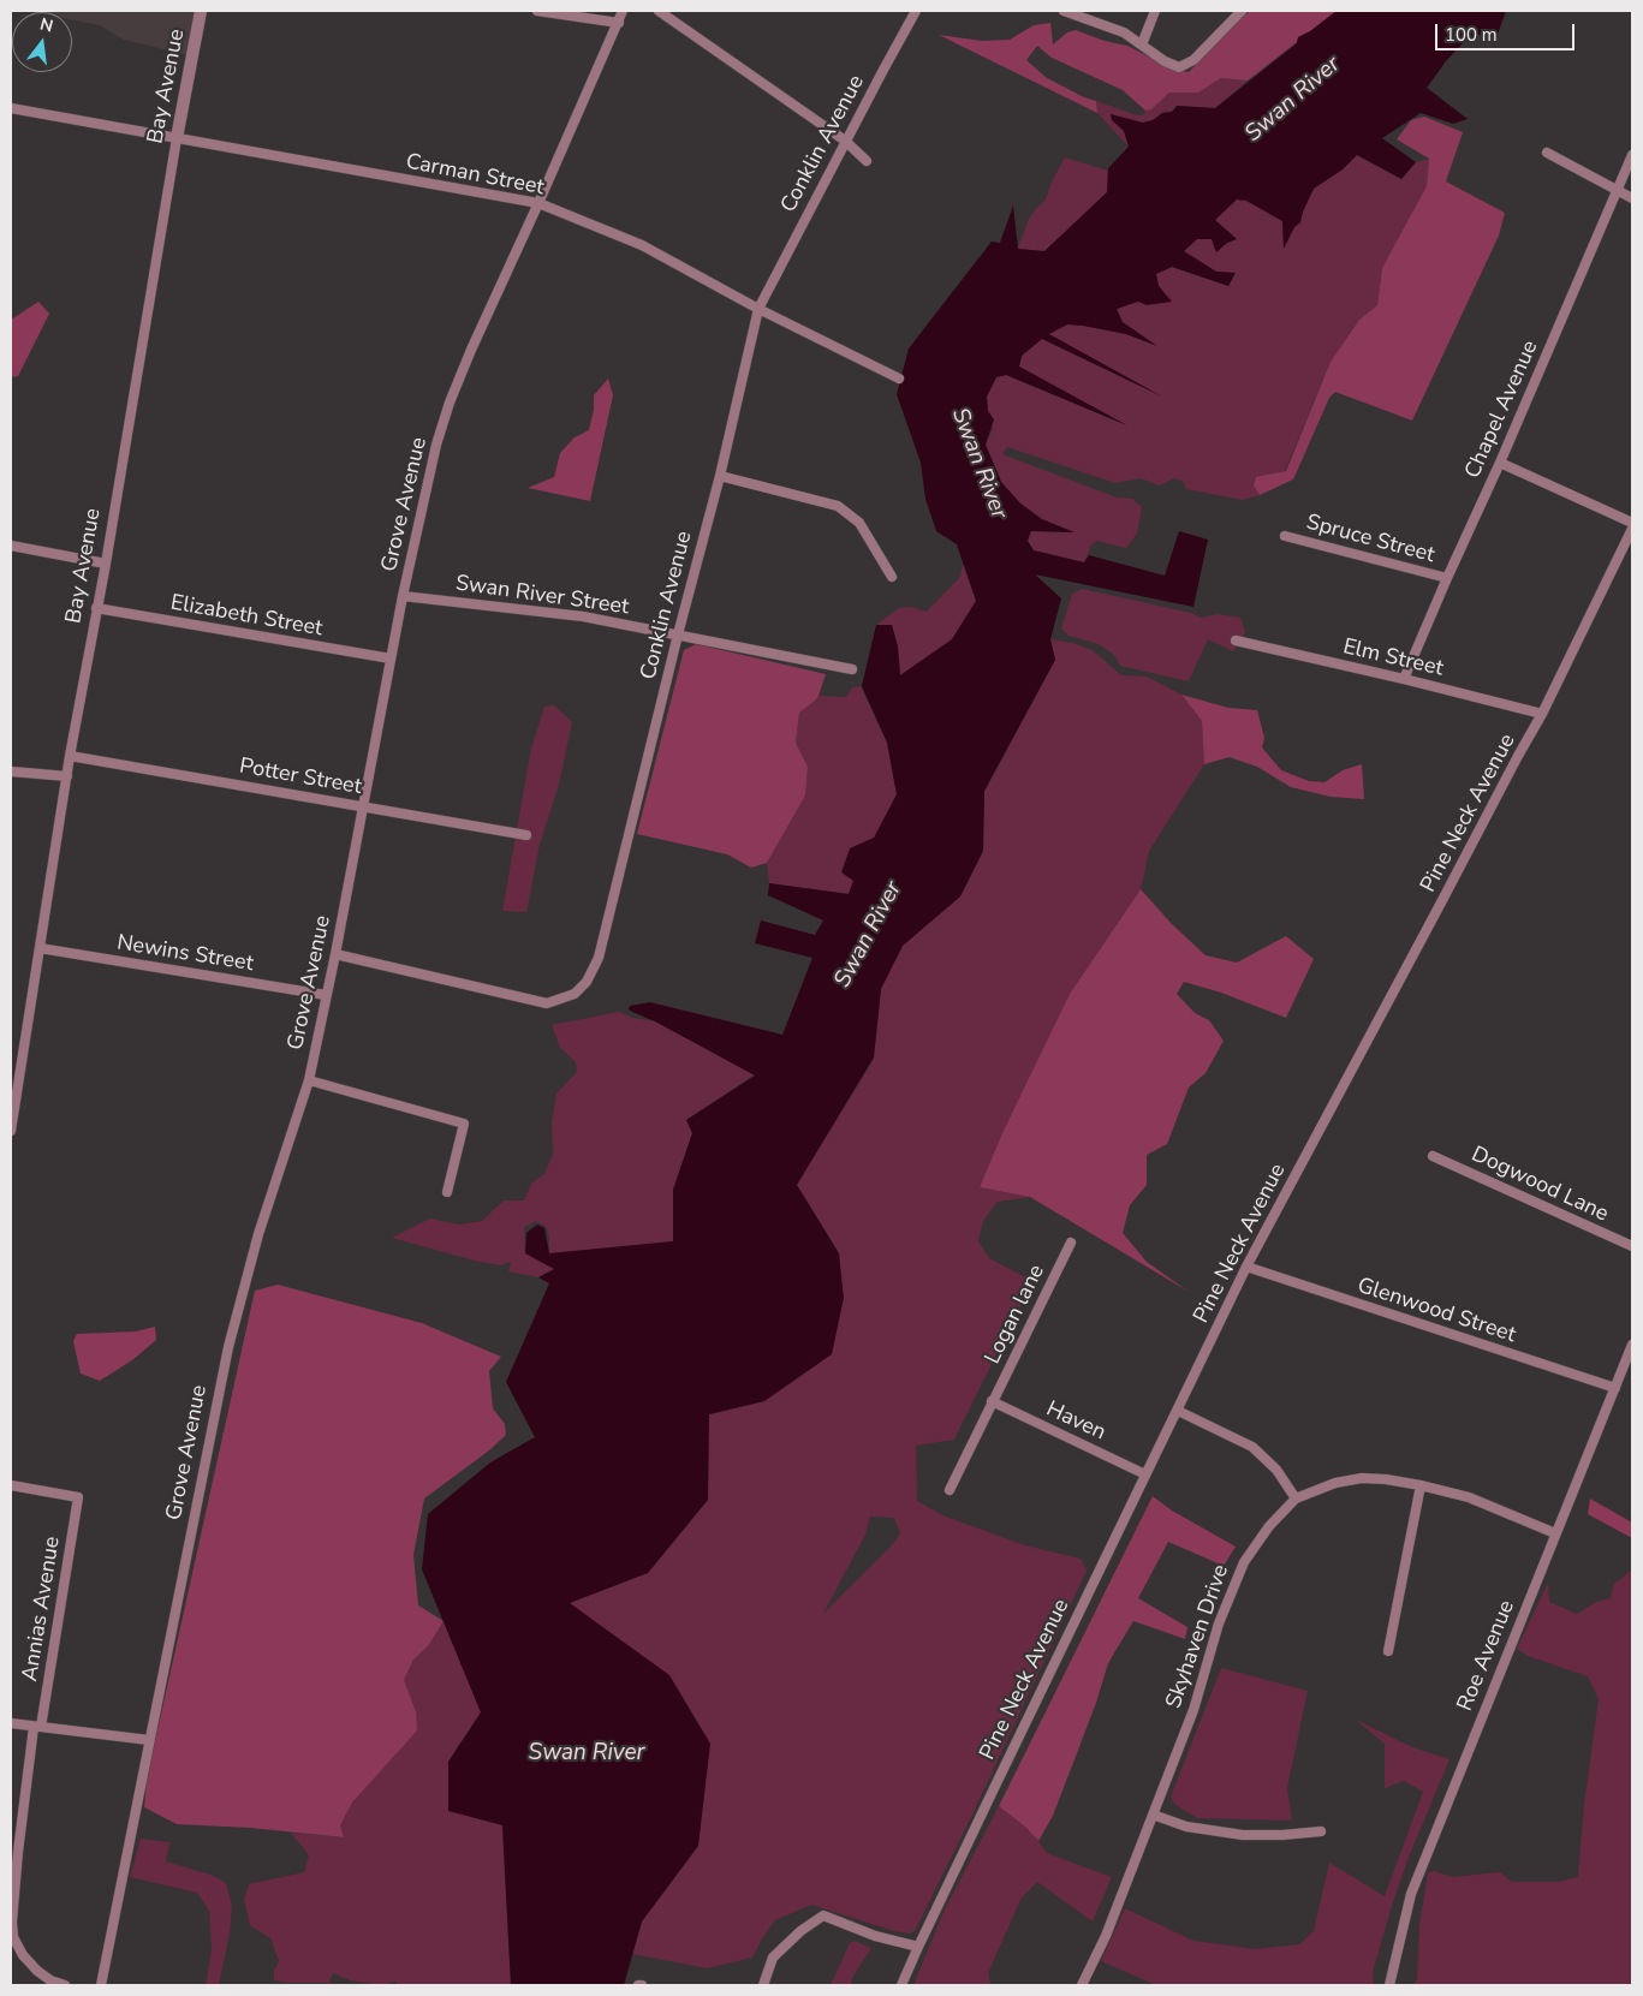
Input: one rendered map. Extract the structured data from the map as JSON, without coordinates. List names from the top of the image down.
{
  "streets": {
    "street": [
      "Bay Avenue",
      "Conklin Avenue",
      "Carman Street",
      "Chapel Avenue",
      "Grove Avenue",
      "Spruce Street",
      "Swan River Street",
      "Elizabeth Street",
      "Elm Street",
      "Potter Street",
      "Pine Neck Avenue",
      "Newins Street",
      "Dogwood Lane",
      "Glenwood Street",
      "Logan lane",
      "Haven",
      "Annias Avenue",
      "Skyhaven Drive",
      "Roe Avenue"
    ]
  },
  "crossings": [
    ["Bay Avenue", "Carman Street"],
    ["Bay Avenue", "Elizabeth Street"],
    ["Bay Avenue", "Potter Street"],
    ["Bay Avenue", "Newins Street"],
    ["Conklin Avenue", "Carman Street"],
    ["Conklin Avenue", "Grove Avenue"],
    ["Conklin Avenue", "Swan River Street"],
    ["Carman Street", "Grove Avenue"],
    ["Chapel Avenue", "Spruce Street"],
    ["Chapel Avenue", "Elm Street"],
    ["Grove Avenue", "Swan River Street"],
    ["Grove Avenue", "Elizabeth Street"],
    ["Grove Avenue", "Potter Street"],
    ["Grove Avenue", "Newins Street"],
    ["Elm Street", "Pine Neck Avenue"],
    ["Pine Neck Avenue", "Glenwood Street"],
    ["Pine Neck Avenue", "Haven"],
    ["Glenwood Street", "Roe Avenue"],
    ["Logan lane", "Haven"],
    ["Skyhaven Drive", "Roe Avenue"]
  ],
  "water": ["Swan River"],
  "scale_bar": "100 m",
  "north": "top"
}
